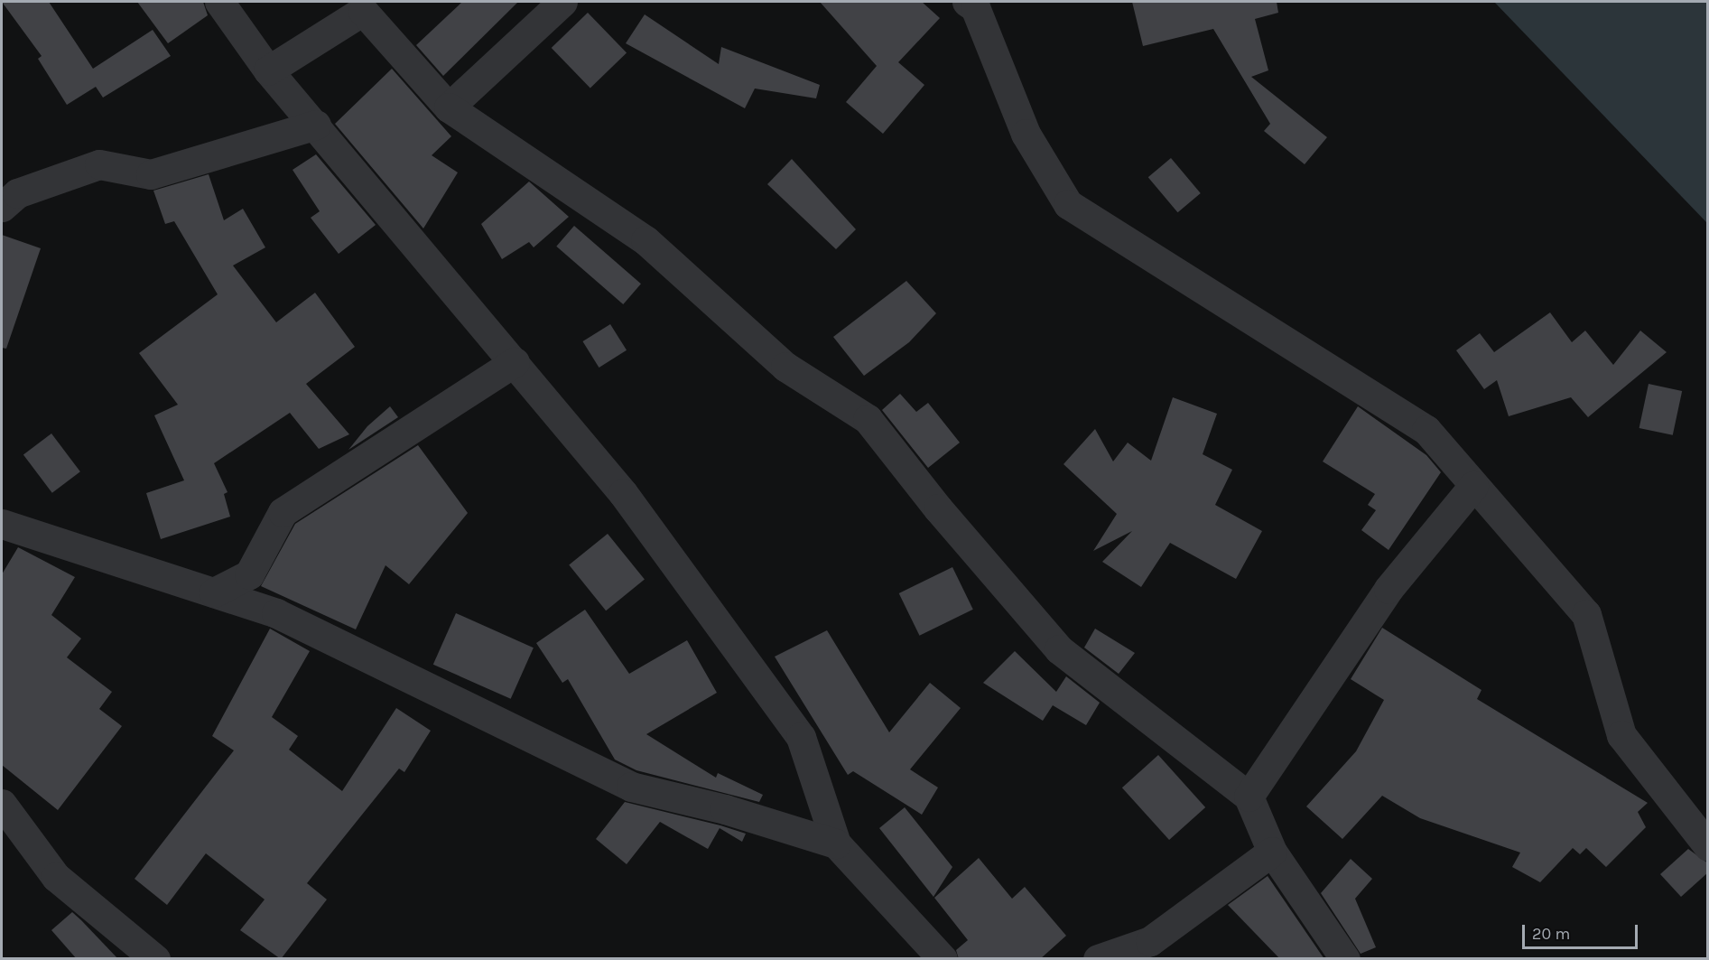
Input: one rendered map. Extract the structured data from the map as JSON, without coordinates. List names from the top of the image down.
{
  "scale_bar": "20 m"
}
